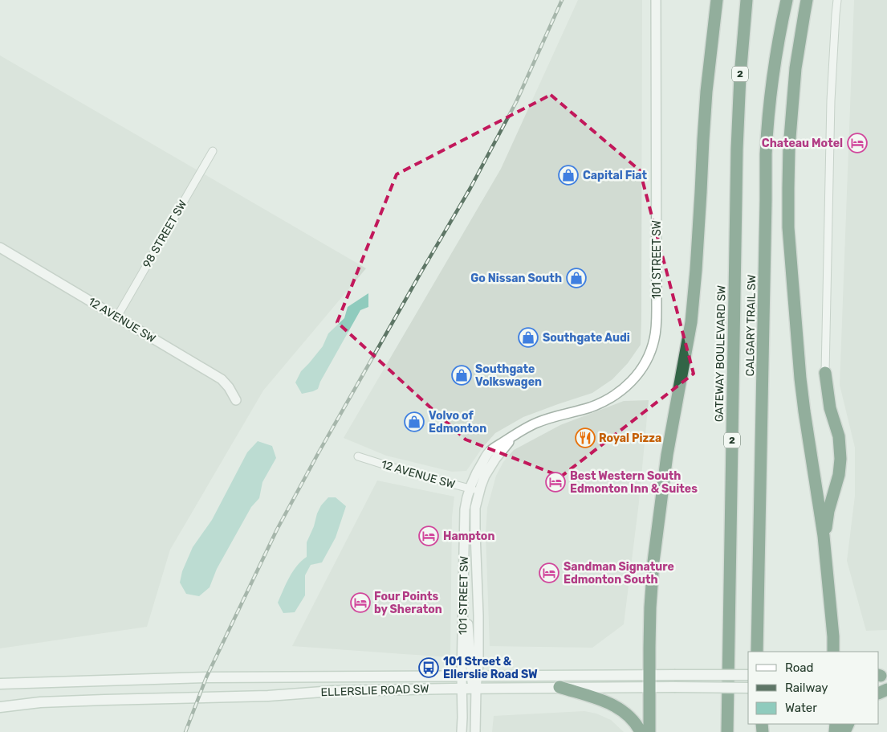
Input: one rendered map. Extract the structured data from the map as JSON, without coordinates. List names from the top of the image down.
{
  "streets": {
    "highway": ["2", "CALGARY TRAIL SW", "GATEWAY BOULEVARD SW"],
    "main road": ["ELLERSLIE ROAD SW"],
    "street": ["98 STREET SW", "101 STREET SW", "12 AVENUE SW"]
  },
  "crossings": [
    ["98 STREET SW", "12 AVENUE SW"],
    ["101 STREET SW", "12 AVENUE SW"],
    ["101 STREET SW", "ELLERSLIE ROAD SW"]
  ],
  "places": {
    "hotel": [
      "Chateau Motel",
      "Best Western South Edmonton Inn & Suites",
      "Hampton",
      "Sandman Signature Edmonton South",
      "Four Points by Sheraton"
    ],
    "shop": [
      "Capital Fiat",
      "Go Nissan South",
      "Southgate Audi",
      "Southgate Volkswagen",
      "Volvo of Edmonton"
    ],
    "restaurant": ["Royal Pizza"],
    "bus stop": ["101 Street & Ellerslie Road SW"]
  },
  "legend": ["Road", "Railway", "Water"]
}
